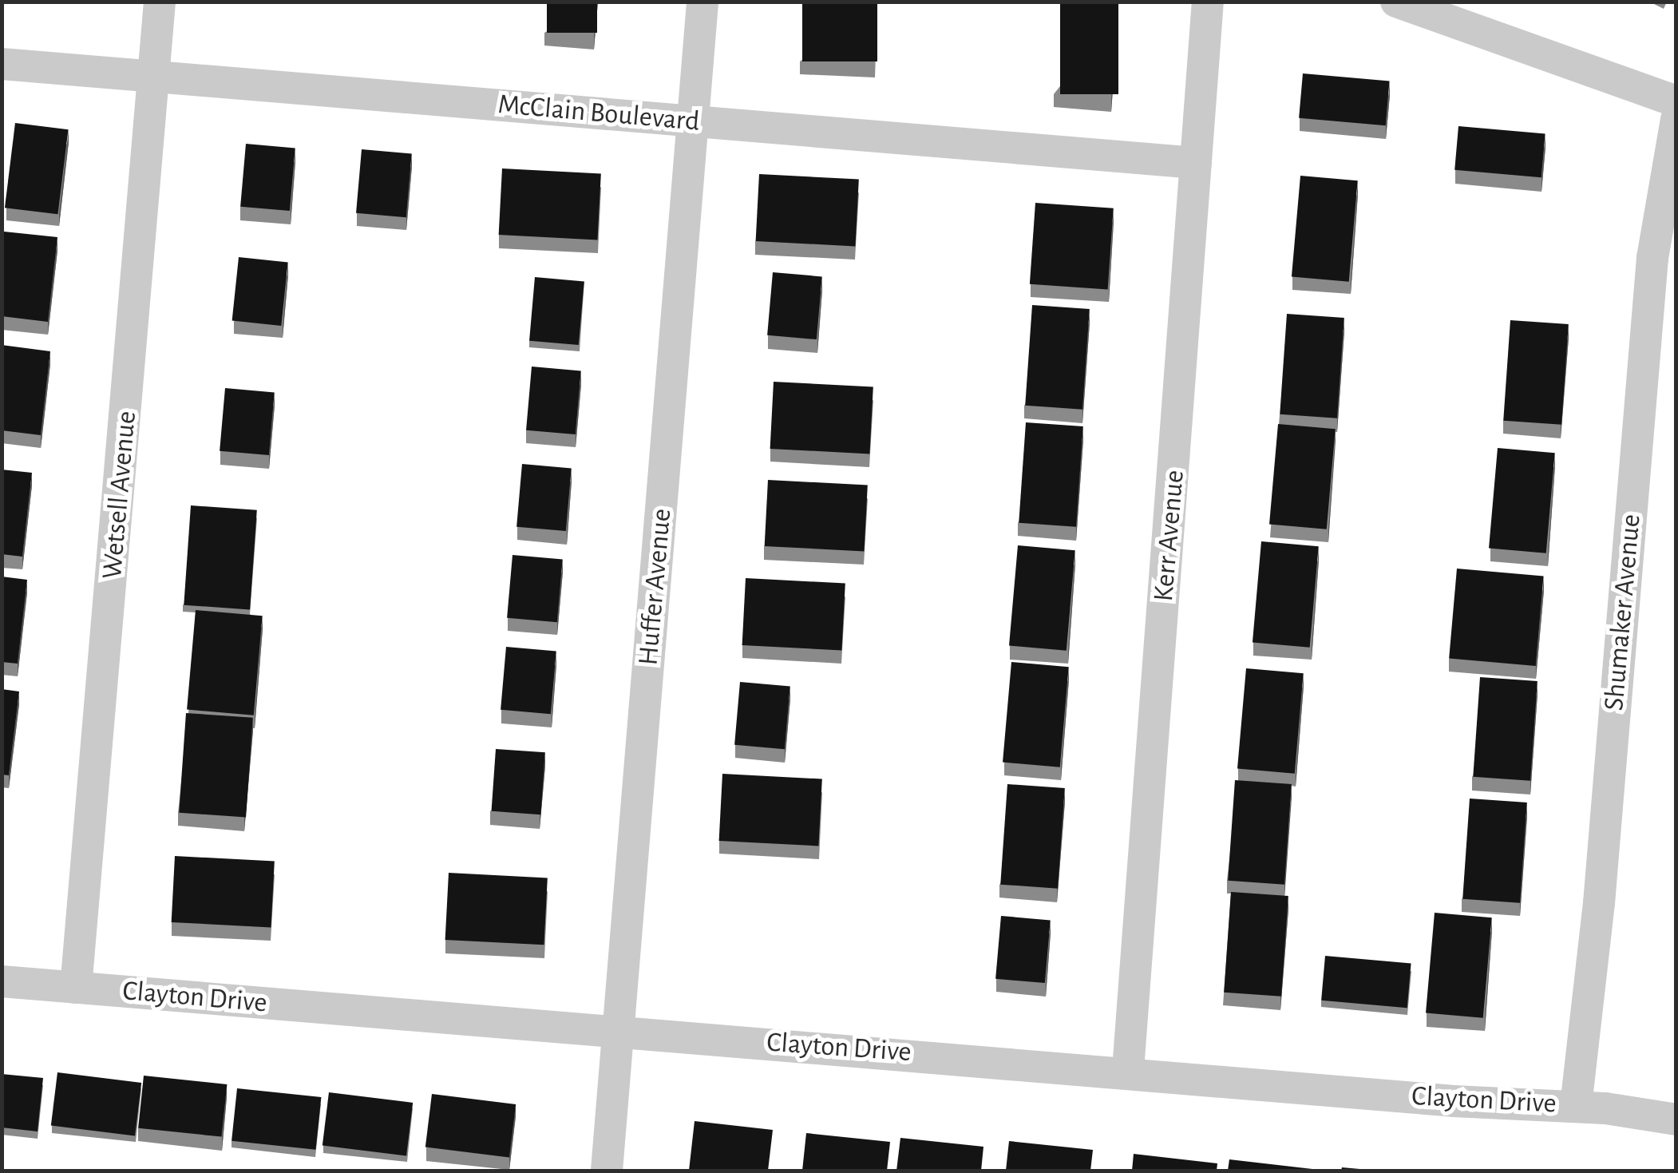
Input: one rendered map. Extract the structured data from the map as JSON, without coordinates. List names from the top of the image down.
{
  "streets": {
    "street": [
      "McClain Boulevard",
      "Wetsell Avenue",
      "Kerr Avenue",
      "Huffer Avenue",
      "Shumaker Avenue",
      "Clayton Drive"
    ]
  },
  "crossings": [
    ["McClain Boulevard", "Wetsell Avenue"],
    ["McClain Boulevard", "Kerr Avenue"],
    ["McClain Boulevard", "Huffer Avenue"],
    ["Wetsell Avenue", "Clayton Drive"],
    ["Kerr Avenue", "Clayton Drive"],
    ["Huffer Avenue", "Clayton Drive"],
    ["Shumaker Avenue", "Clayton Drive"]
  ]
}
